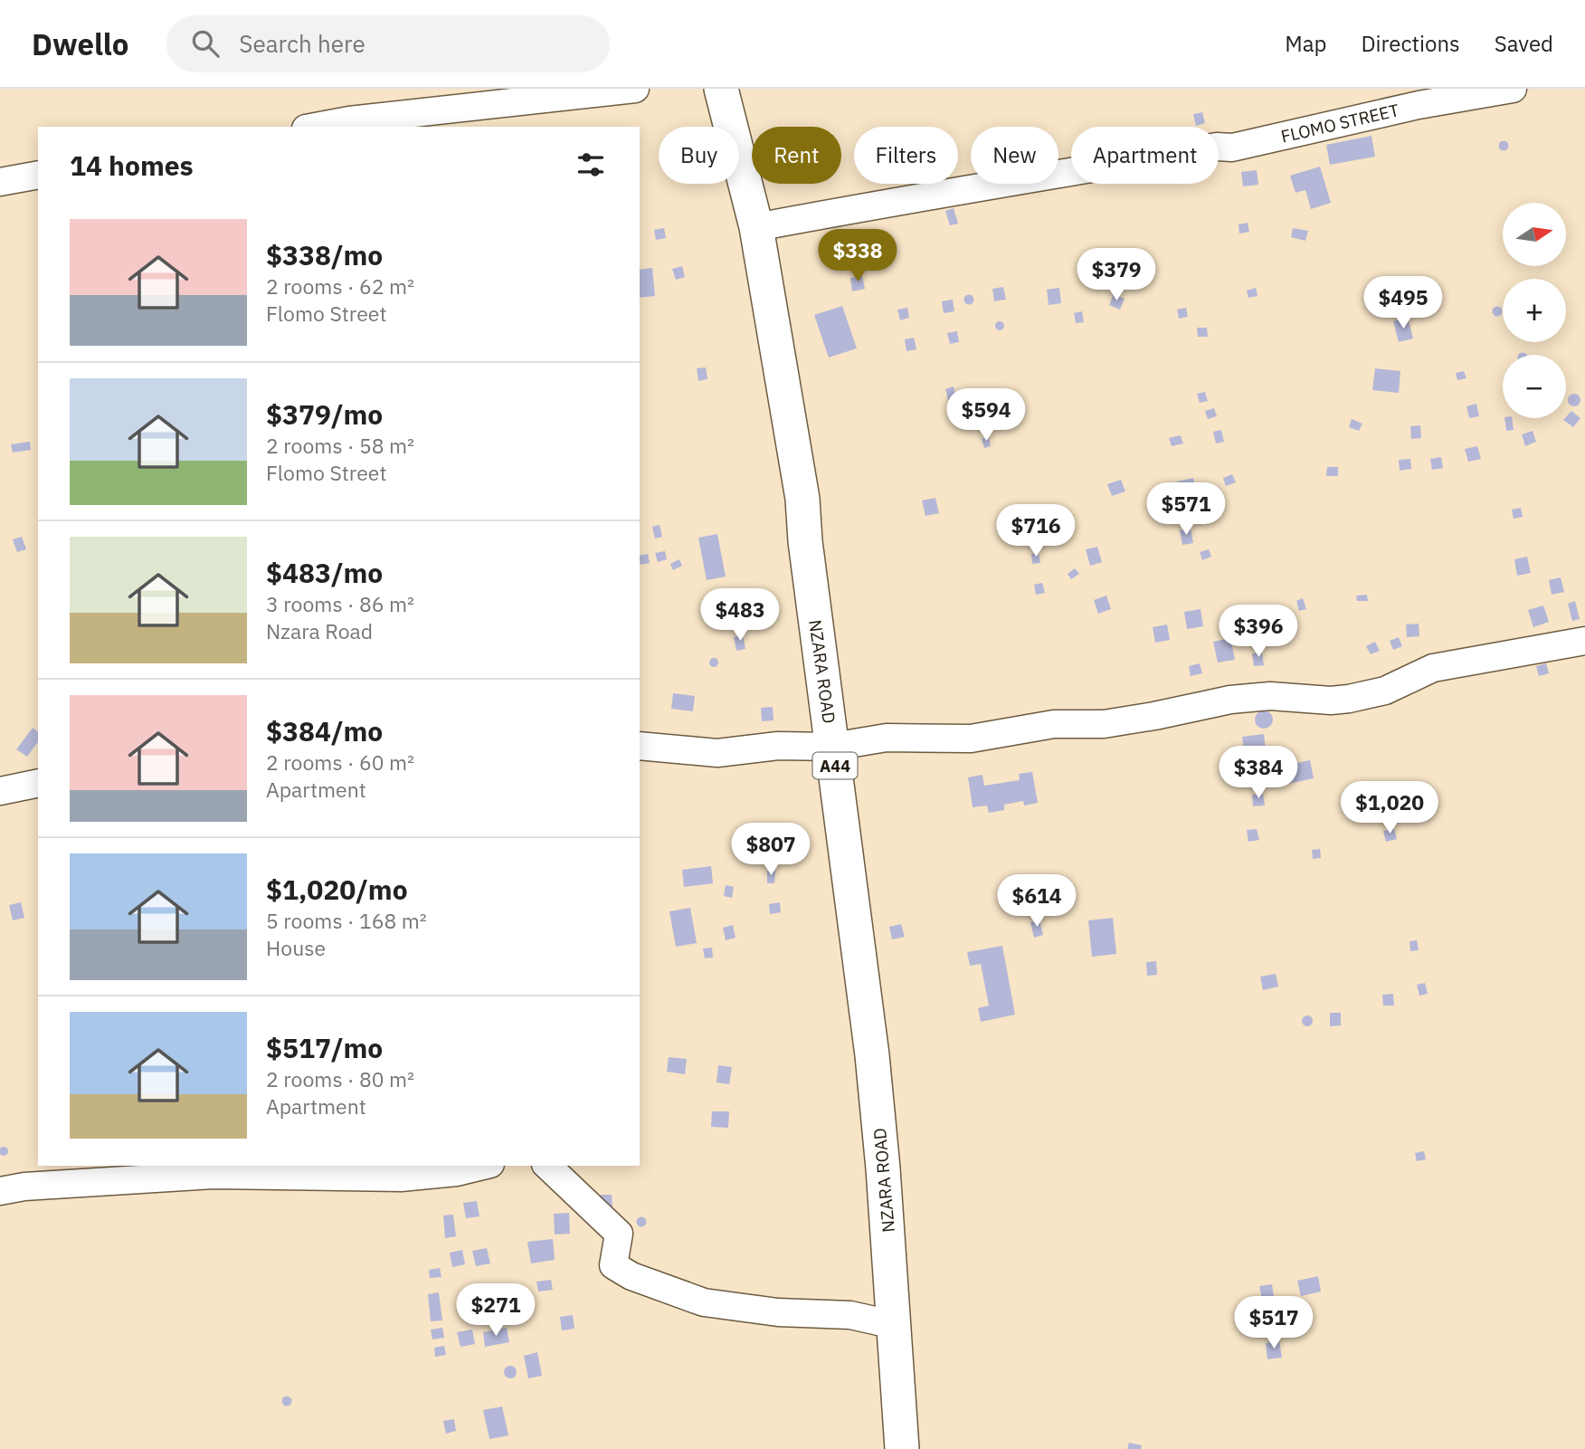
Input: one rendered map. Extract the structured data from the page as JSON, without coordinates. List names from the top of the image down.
{
  "streets": {
    "main road": ["NZARA ROAD", "A44"],
    "street": ["FLOMO STREET"]
  },
  "crossings": [
    ["FLOMO STREET", "NZARA ROAD"]
  ],
  "north": "right",
  "page": {
    "header": "Dwello",
    "search": "Search here",
    "nav": ["Map", "Directions", "Saved"],
    "chip": [
      "Buy",
      "Rent",
      "Filters",
      "New",
      "Apartment"
    ],
    "heading": "14 homes",
    "map_buttons": ["+", "−"],
    "list": [
      {
        "name": "$338/mo",
        "note": "2 rooms · 62 m² · Flomo Street"
      },
      {
        "name": "$379/mo",
        "note": "2 rooms · 58 m² · Flomo Street"
      },
      {
        "name": "$483/mo",
        "note": "3 rooms · 86 m² · Nzara Road"
      },
      {
        "name": "$384/mo",
        "note": "2 rooms · 60 m² · Apartment"
      },
      {
        "name": "$1,020/mo",
        "note": "5 rooms · 168 m² · House"
      },
      {
        "name": "$517/mo",
        "note": "2 rooms · 80 m² · Apartment"
      }
    ],
    "price": [
      "$338",
      "$379",
      "$495",
      "$594",
      "$571",
      "$716",
      "$483",
      "$396",
      "$384",
      "$1,020",
      "$807",
      "$614",
      "$271",
      "$517"
    ]
  }
}
